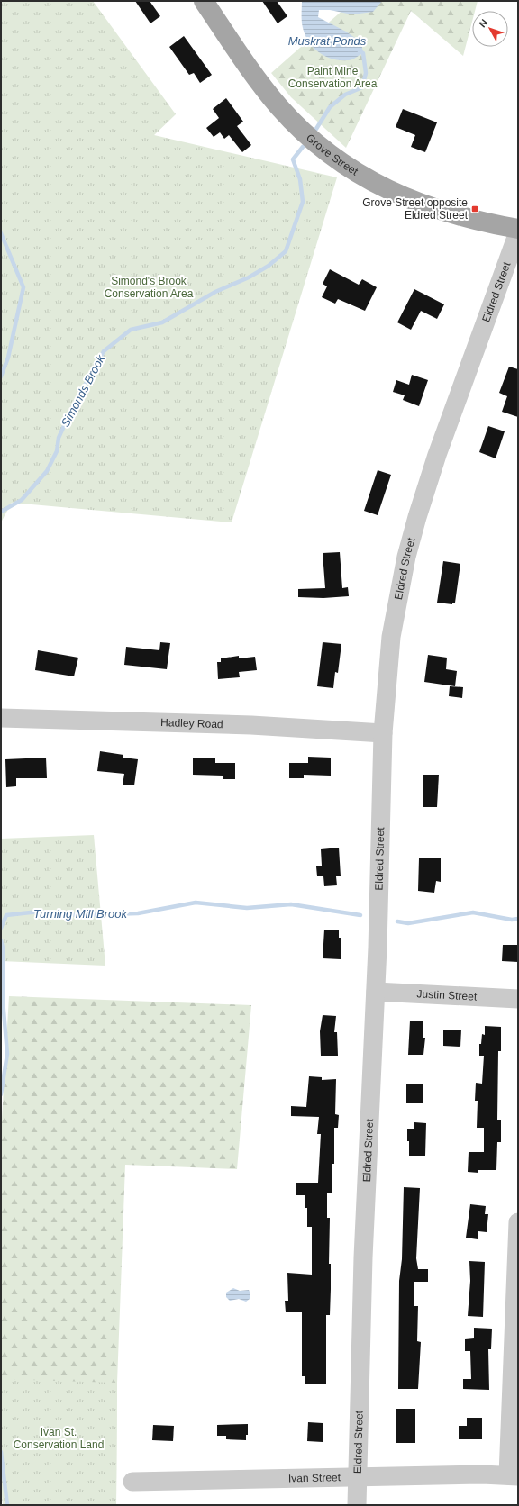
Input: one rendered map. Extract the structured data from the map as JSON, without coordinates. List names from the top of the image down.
{
  "streets": {
    "main road": ["Grove Street"],
    "street": [
      "Eldred Street",
      "Hadley Road",
      "Justin Street",
      "Ivan Street"
    ]
  },
  "crossings": [
    ["Eldred Street", "Hadley Road"],
    ["Eldred Street", "Justin Street"],
    ["Eldred Street", "Ivan Street"]
  ],
  "water": ["Muskrat Ponds", "Simonds Brook", "Turning Mill Brook"],
  "parks": ["Paint Mine Conservation Area", "Simond's Brook Conservation Area", "Ivan St. Conservation Land"],
  "places": {
    "transit": ["Grove Street opposite Eldred Street"]
  },
  "north": "top left"
}
